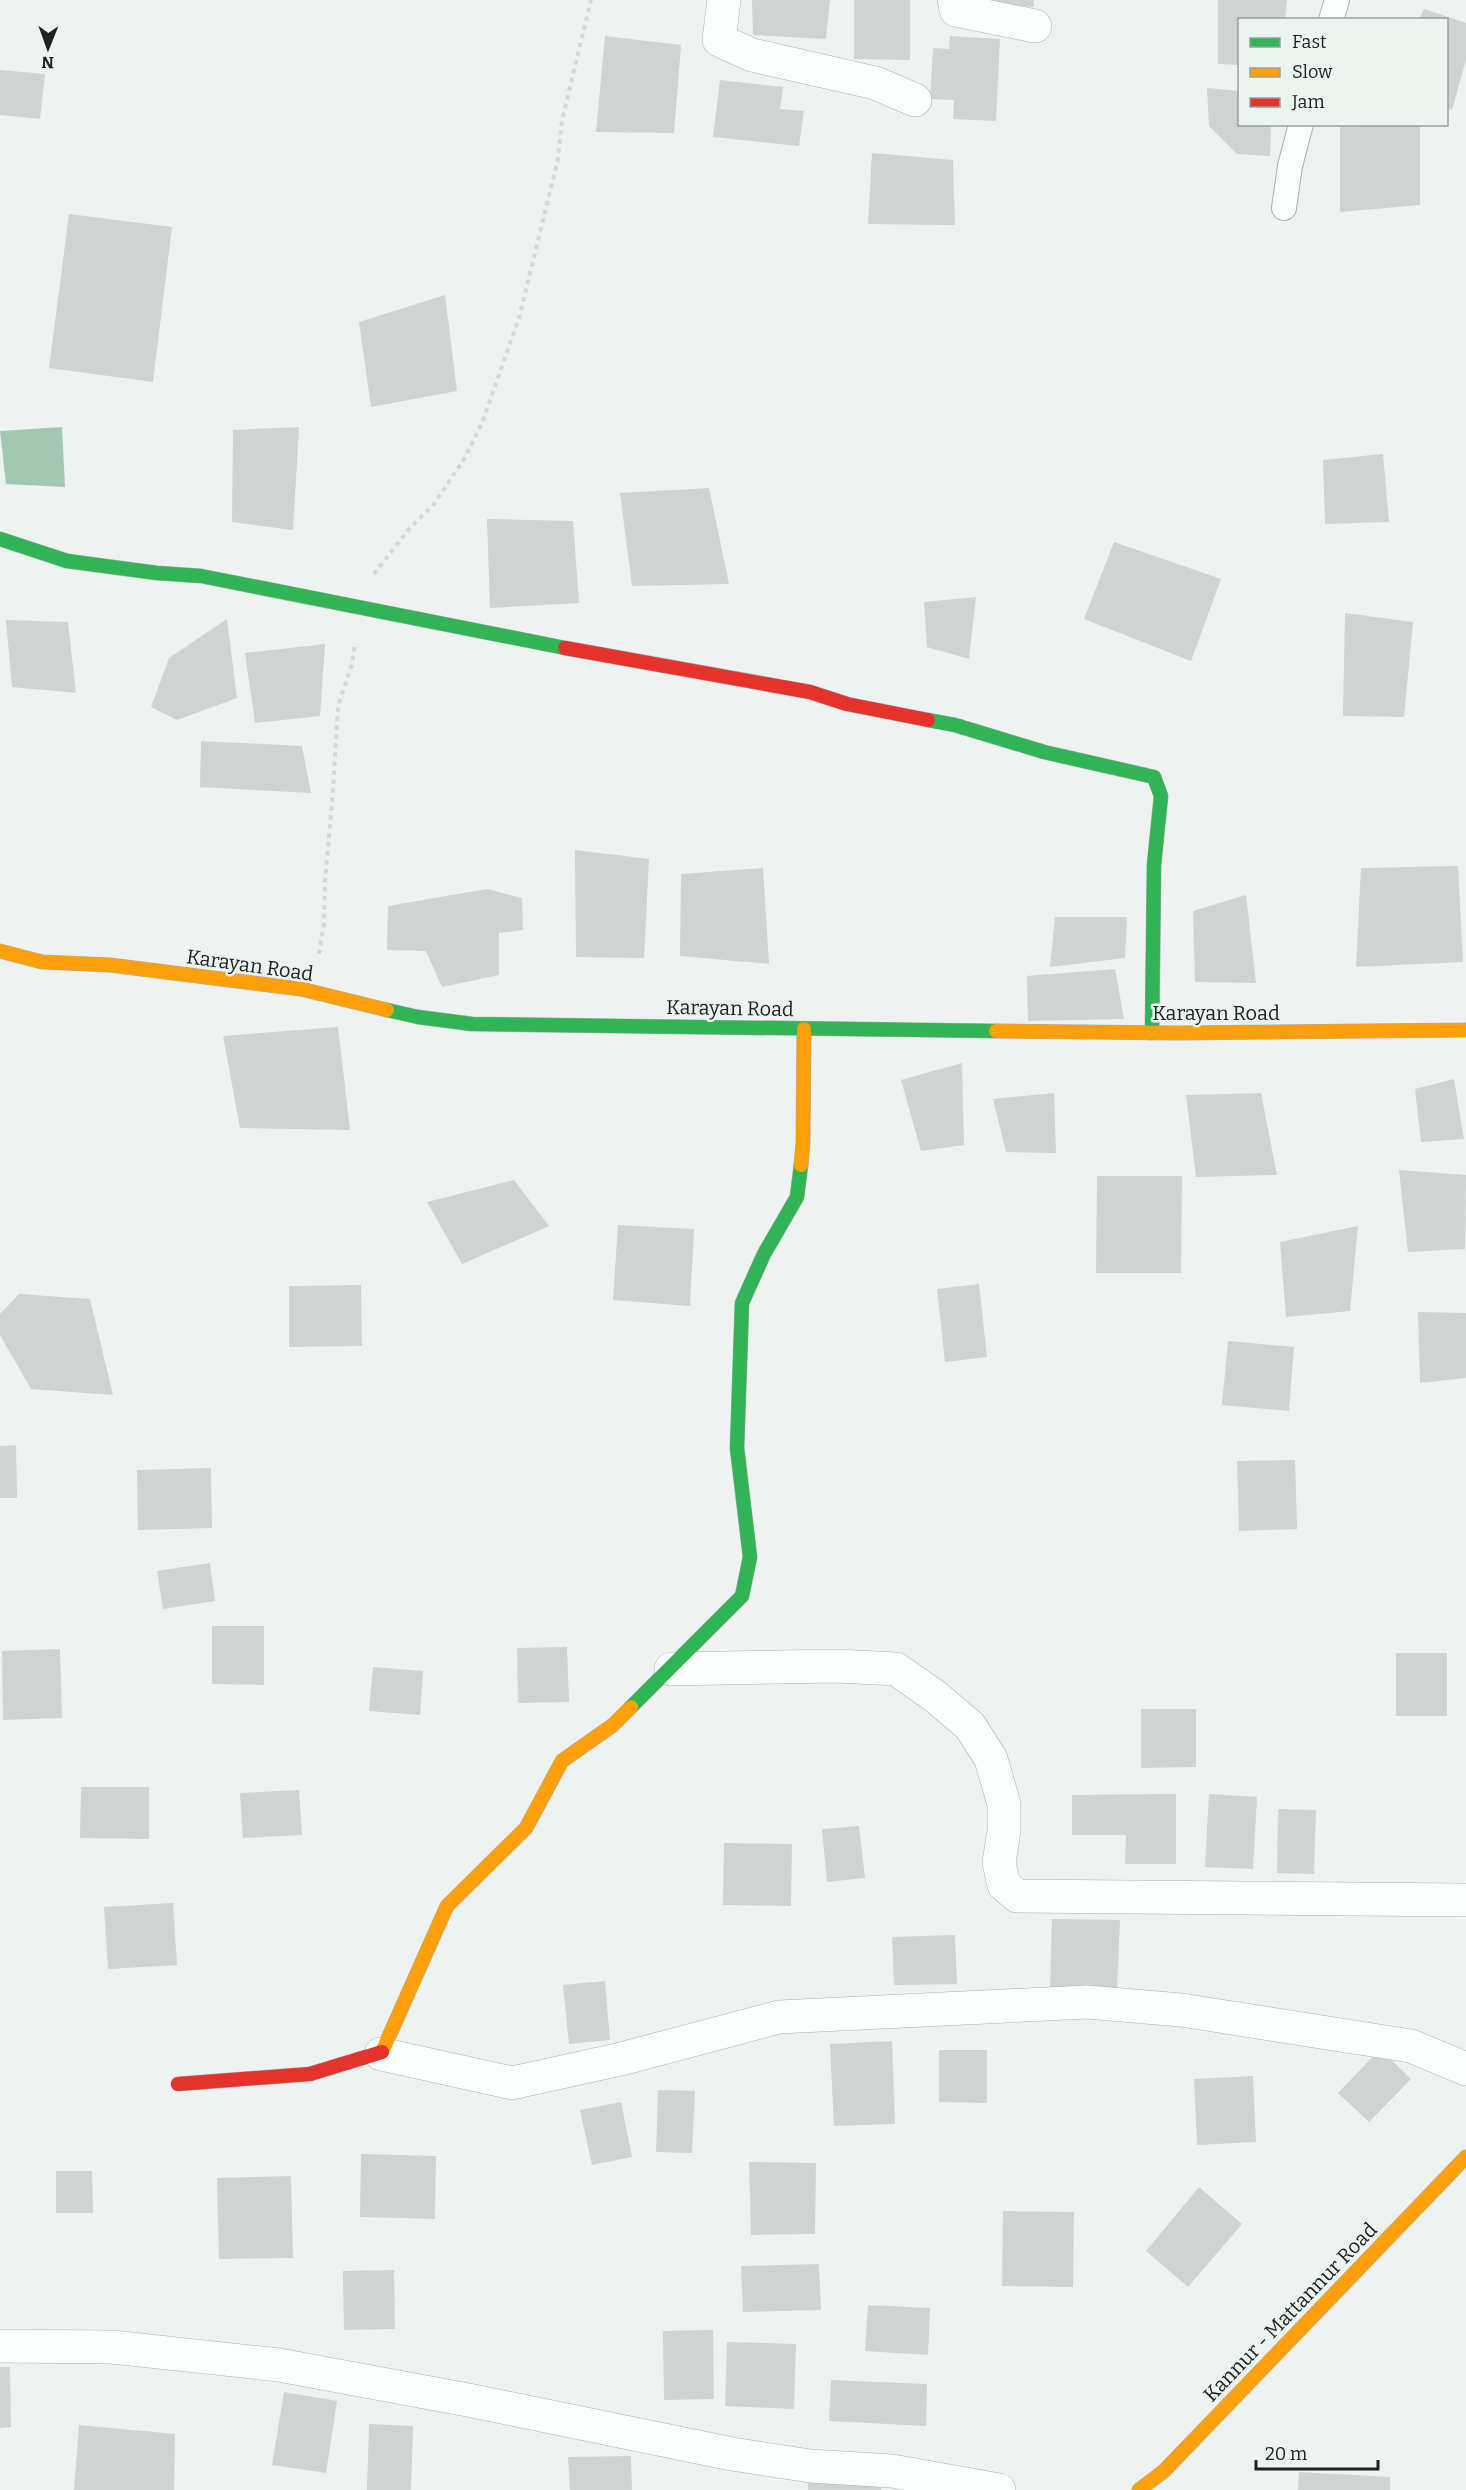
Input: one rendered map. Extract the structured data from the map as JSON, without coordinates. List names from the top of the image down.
{
  "streets": {
    "street": ["Karayan Road", "Kannur - Mattannur Road"]
  },
  "legend": ["Fast", "Slow", "Jam"],
  "scale_bar": "20 m",
  "north": "bottom"
}
